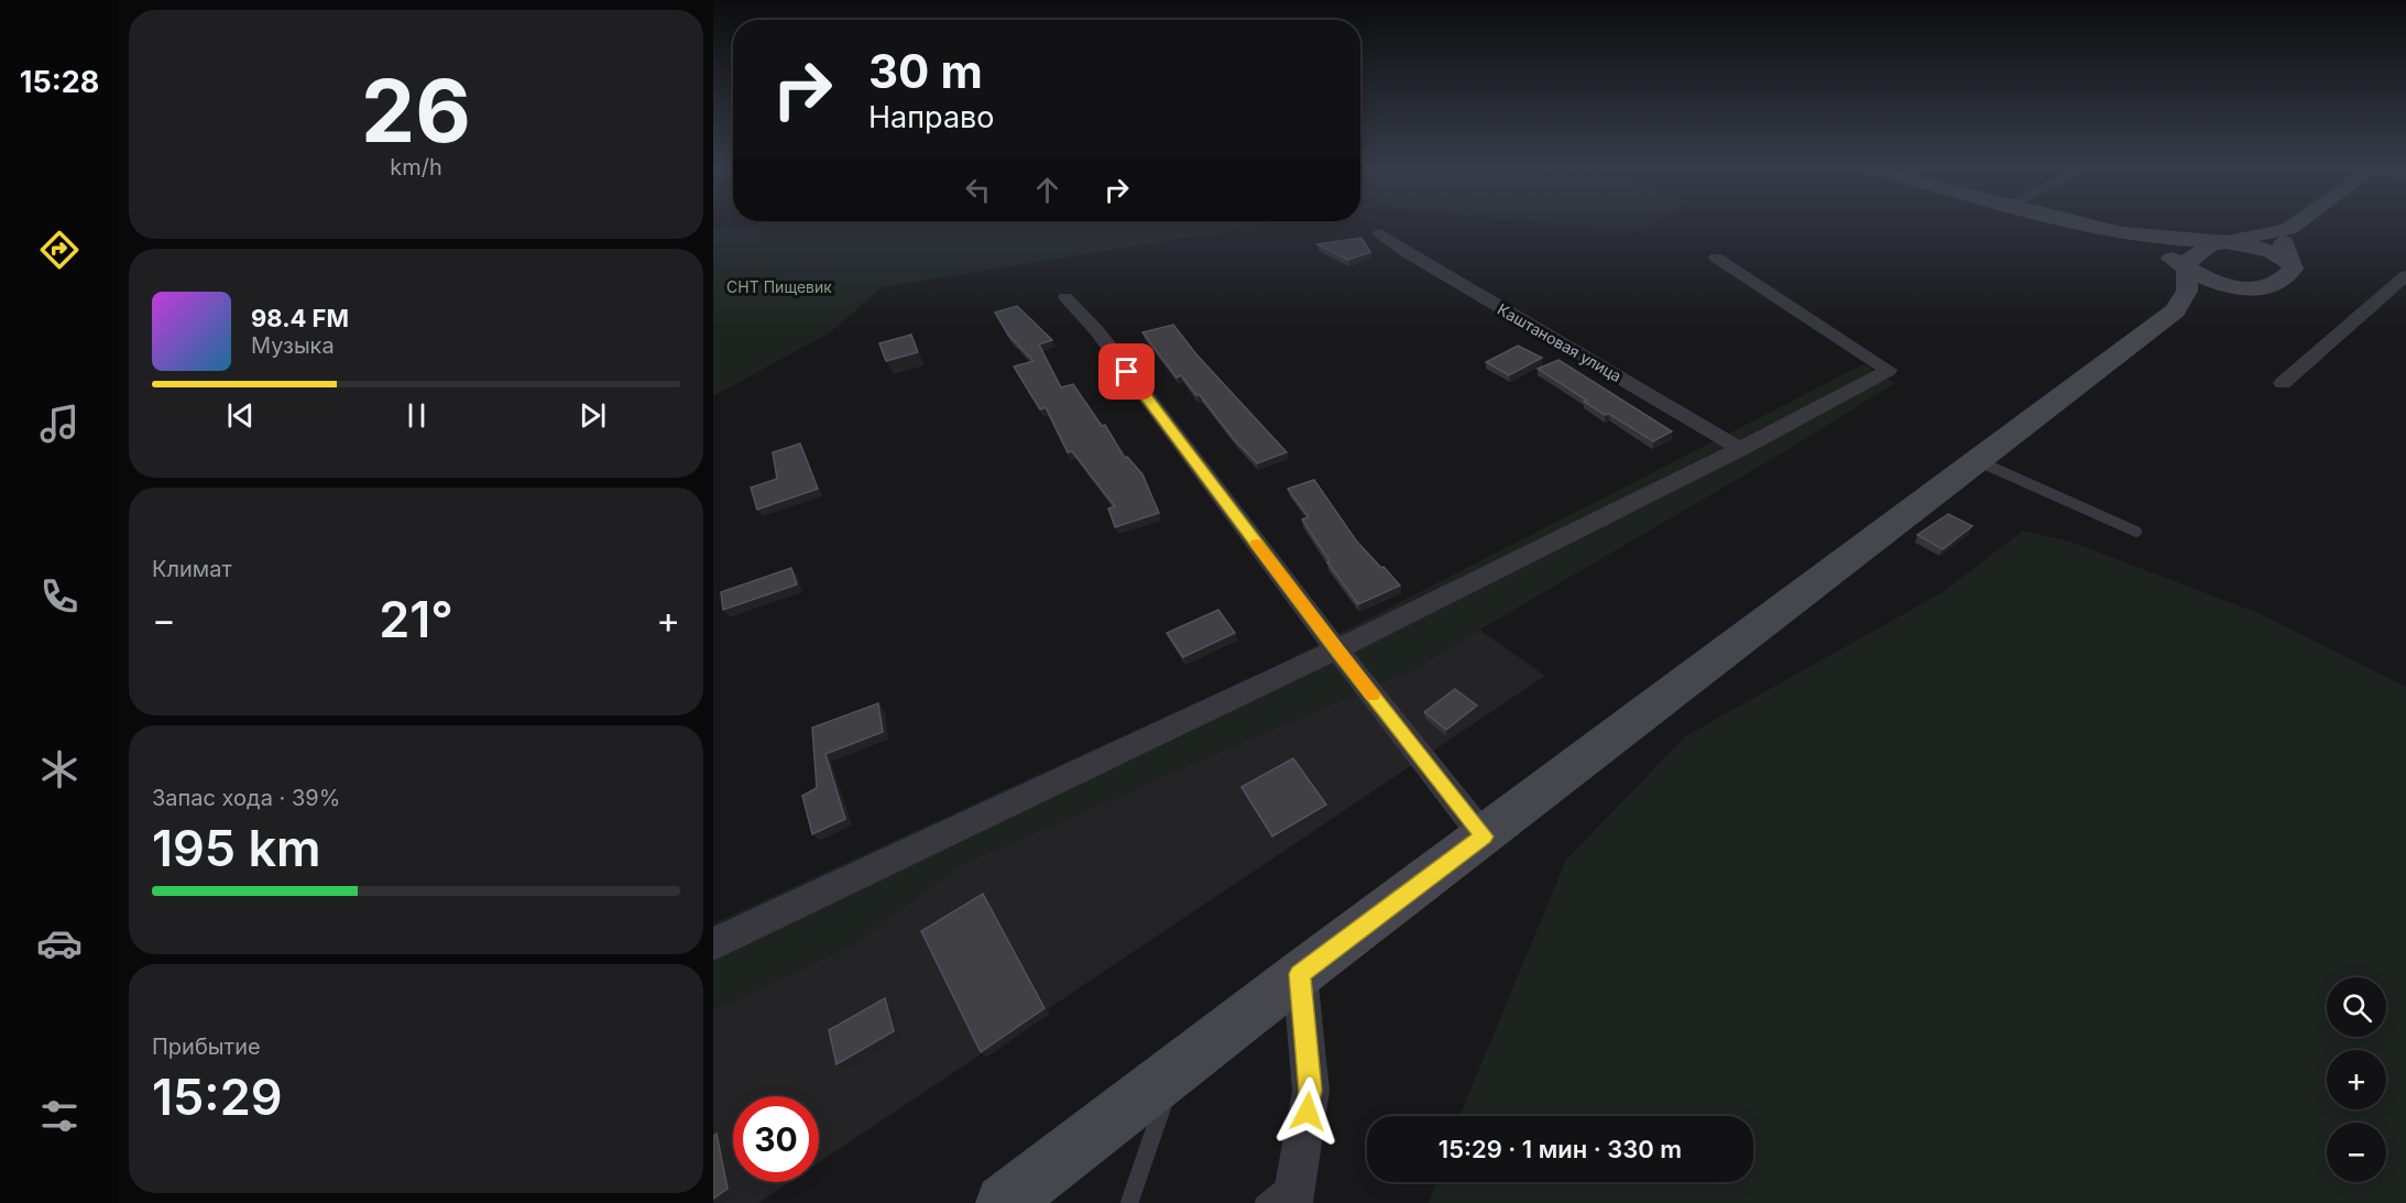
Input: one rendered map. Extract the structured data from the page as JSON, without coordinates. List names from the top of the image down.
{
  "streets": {
    "street": ["Каштановая улица"]
  },
  "parks": ["СНТ Пищевик"],
  "page": {
    "tabs": "15:28",
    "tile": [
      ["26", "km/h"],
      "Климат",
      ["Запас хода · 39%", "195 km"],
      ["Прибытие", "15:29"]
    ],
    "turn": ["30 m", "Направо"],
    "song": ["98.4 FM", "Музыка"],
    "heat": ["−", "21°", "+"],
    "map_buttons": ["+", "−"],
    "limit": "30",
    "trip": "15:29 · 1 мин · 330 m"
  }
}
